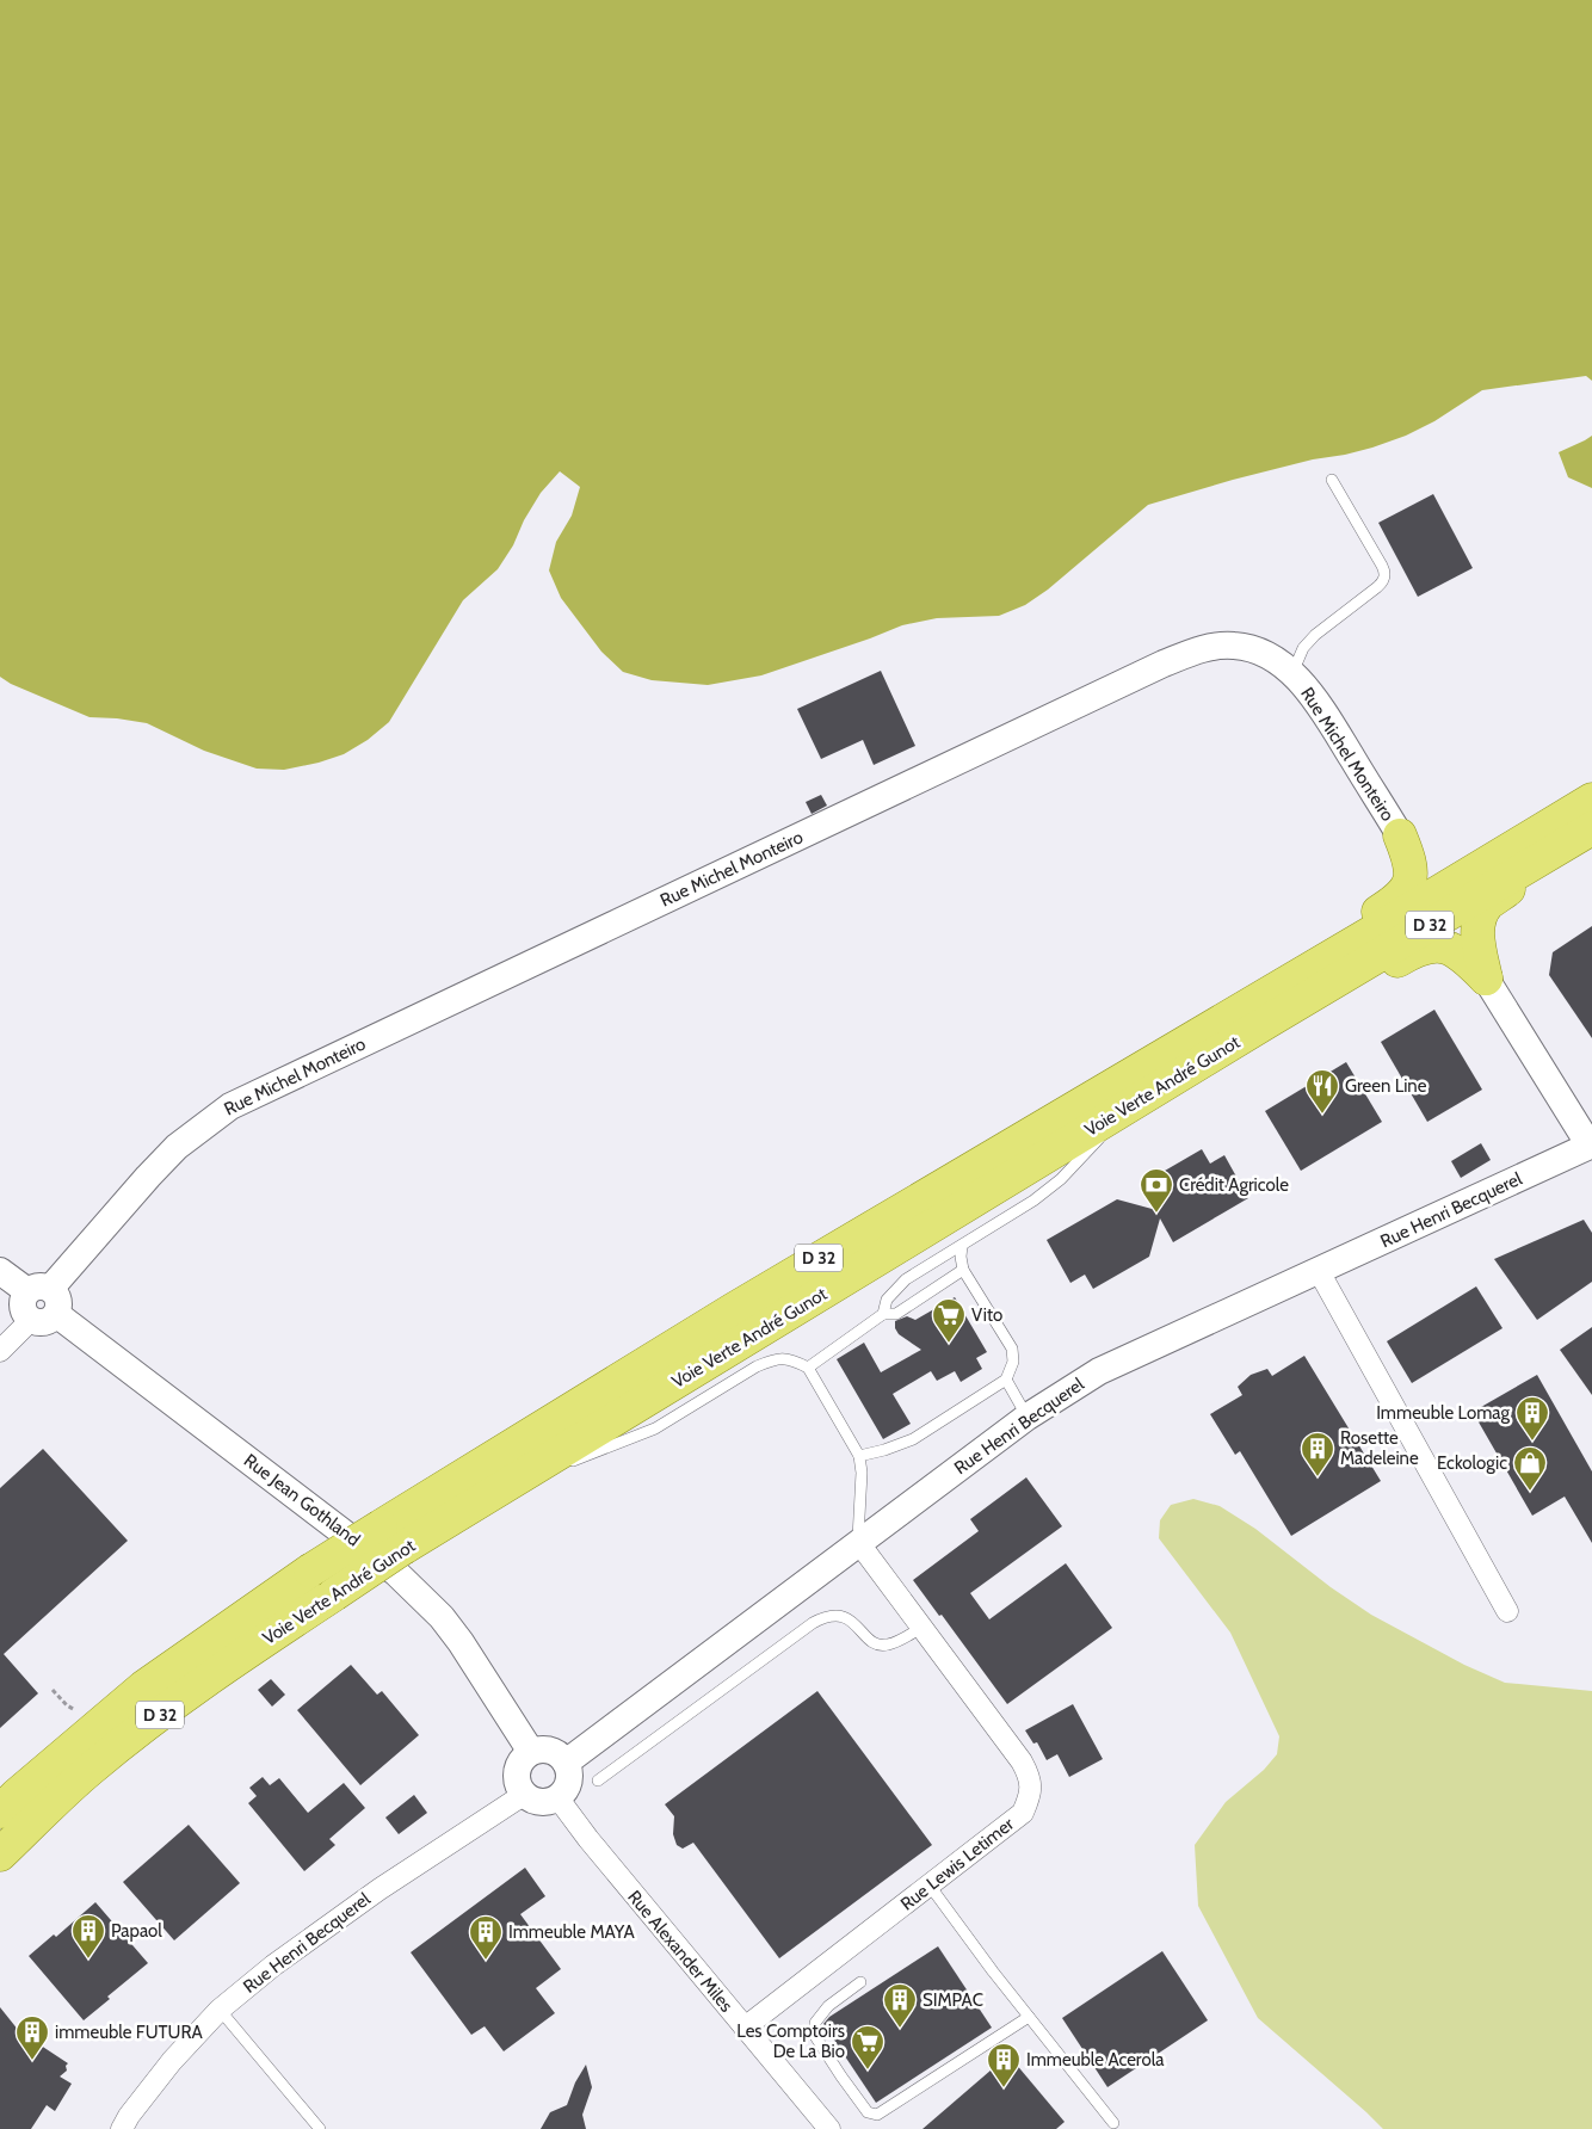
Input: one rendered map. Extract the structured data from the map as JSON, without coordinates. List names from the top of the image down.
{
  "streets": {
    "main road": ["D 32", "Voie Verte André Gunot"],
    "street": [
      "Rue Michel Monteiro",
      "Rue Henri Becquerel",
      "Rue Jean Gothland",
      "Rue Lewis Letimer",
      "Rue Alexander Miles"
    ]
  },
  "crossings": [
    ["Rue Michel Monteiro", "Rue Jean Gothland"],
    ["Rue Henri Becquerel", "Rue Jean Gothland"],
    ["Rue Henri Becquerel", "Rue Lewis Letimer"],
    ["Rue Henri Becquerel", "Rue Alexander Miles"],
    ["Rue Jean Gothland", "Rue Alexander Miles"],
    ["Rue Lewis Letimer", "Rue Alexander Miles"]
  ],
  "places": {
    "restaurant": ["Green Line"],
    "bank": ["Crédit Agricole"],
    "supermarket": ["Vito", "Les Comptoirs De La Bio"],
    "building": [
      "Immeuble Lomag",
      "Rosette Madeleine",
      "Papaol",
      "Immeuble MAYA",
      "SIMPAC",
      "immeuble FUTURA",
      "Immeuble Acerola"
    ],
    "shop": ["Eckologic"]
  }
}
